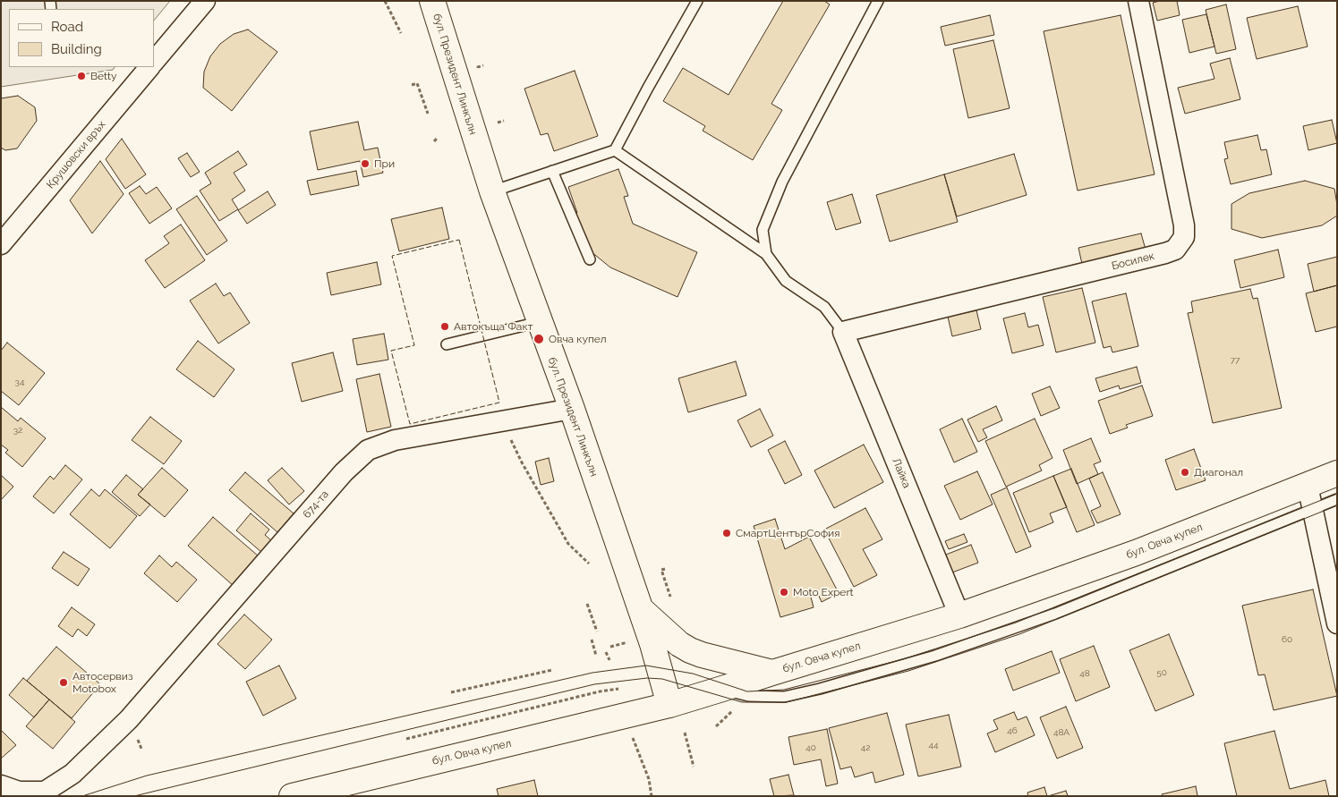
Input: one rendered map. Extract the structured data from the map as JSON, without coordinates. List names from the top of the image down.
{
  "streets": {
    "main road": ["бул. Президент Линкълн", "бул. Овча купел"],
    "street": [
      "Крушовски връх",
      "Босилек",
      "Лайка",
      "674-та"
    ]
  },
  "crossings": [
    ["бул. Президент Линкълн", "674-та"],
    ["бул. Президент Линкълн", "бул. Овча купел"],
    ["Босилек", "Лайка"],
    ["Лайка", "бул. Овча купел"]
  ],
  "places": [
    "Betty",
    "При",
    "Автокъща Факт",
    "Овча купел",
    "Диагонал",
    "СмартЦентърСофия",
    "Moto Expert",
    "Автосервиз Motobox"
  ],
  "house_numbers": [
    "77",
    "34",
    "32",
    "60",
    "50",
    "48",
    "46",
    "48А",
    "44",
    "40",
    "42"
  ],
  "legend": ["Road", "Building"]
}
